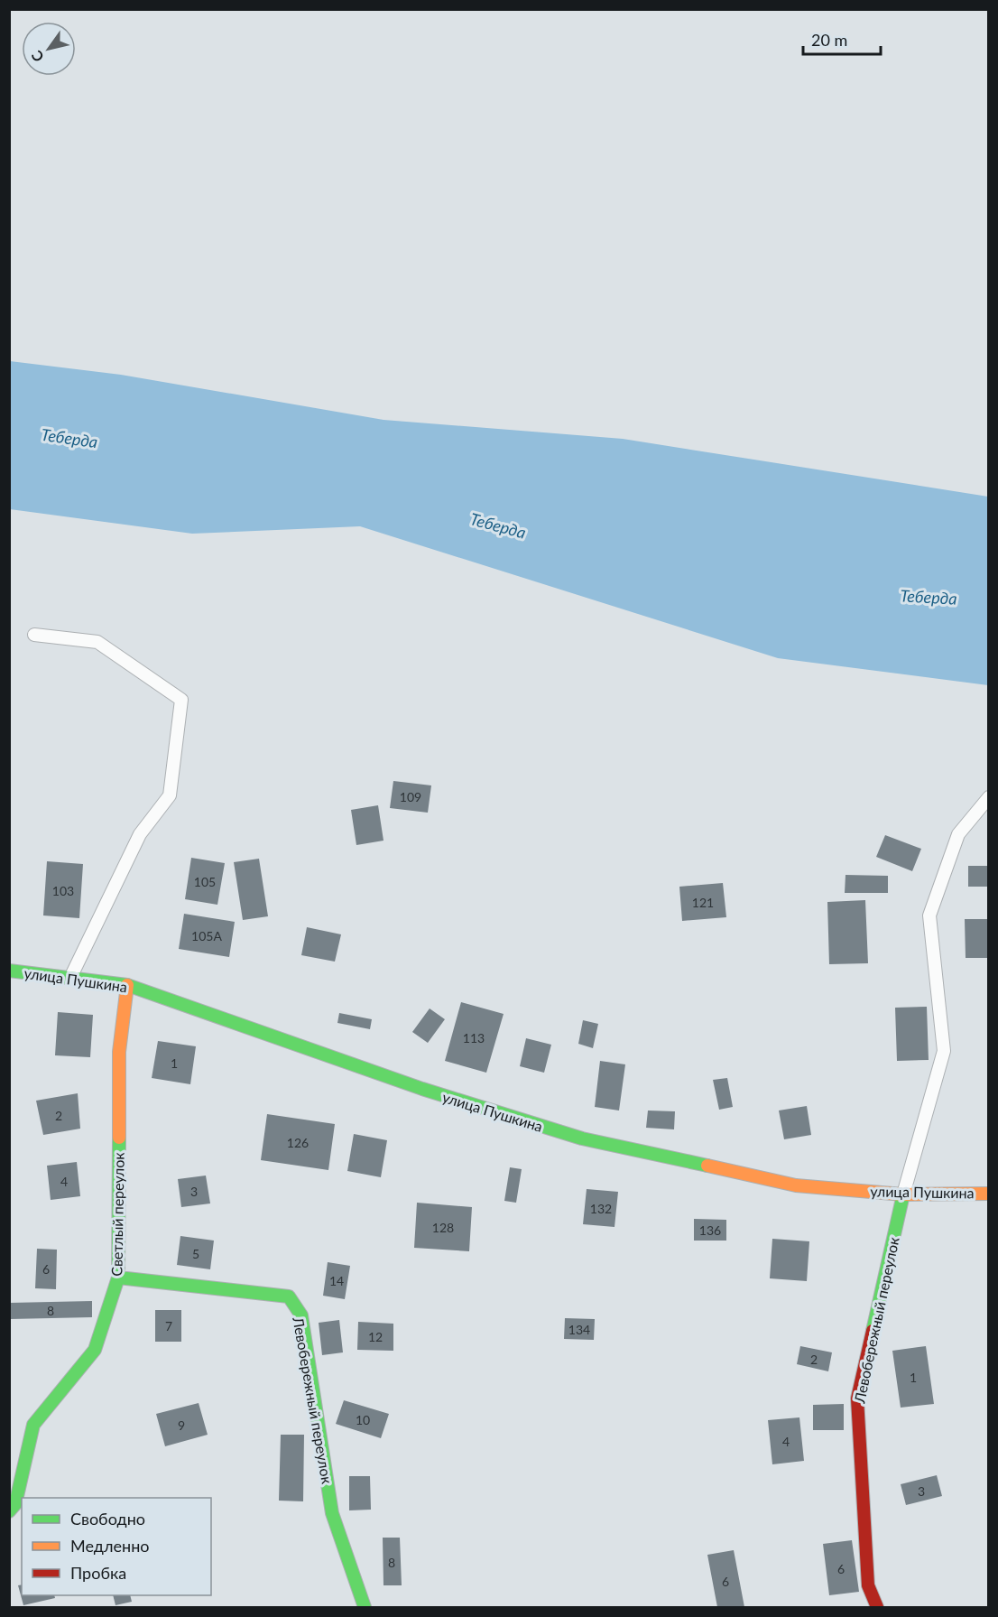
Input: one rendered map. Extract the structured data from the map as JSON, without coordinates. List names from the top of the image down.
{
  "streets": {
    "street": ["улица Пушкина", "Светлый переулок", "Левобережный переулок"]
  },
  "crossings": [
    ["улица Пушкина", "Светлый переулок"],
    ["улица Пушкина", "Левобережный переулок"],
    ["Светлый переулок", "Левобережный переулок"]
  ],
  "water": ["Теберда"],
  "house_numbers": [
    "109",
    "105",
    "103",
    "121",
    "105А",
    "113",
    "1",
    "2",
    "126",
    "4",
    "3",
    "132",
    "128",
    "136",
    "5",
    "6",
    "14",
    "8",
    "7",
    "134",
    "12",
    "2",
    "1",
    "10",
    "9",
    "4",
    "3",
    "8",
    "6",
    "6"
  ],
  "legend": ["Свободно", "Медленно", "Пробка"],
  "scale_bar": "20 m",
  "north": "bottom left"
}
